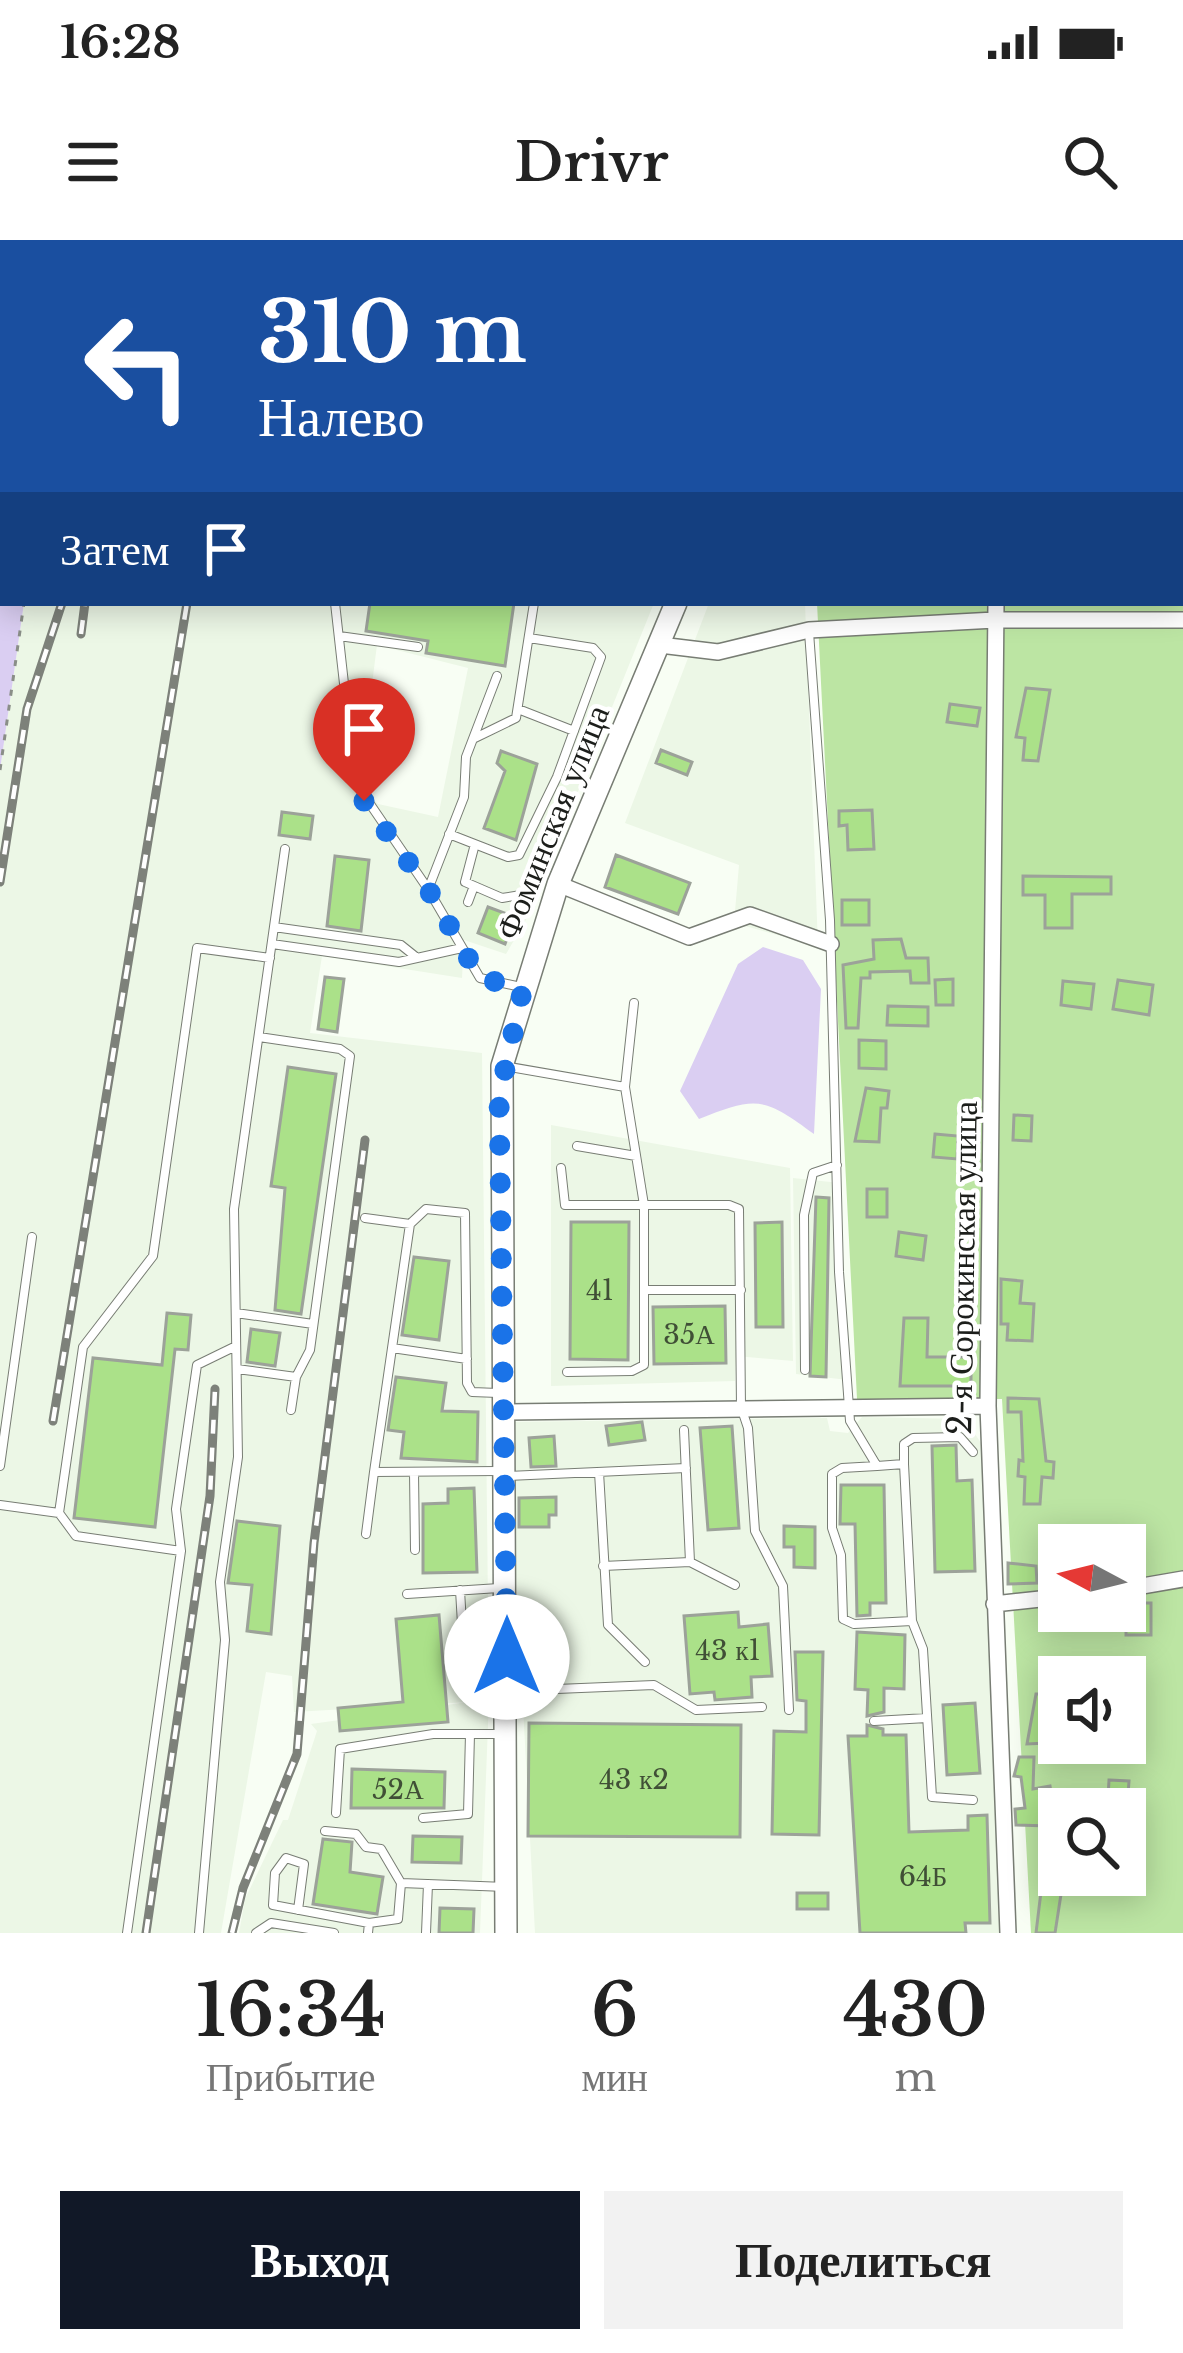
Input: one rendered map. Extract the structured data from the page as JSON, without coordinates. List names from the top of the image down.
{
  "streets": {
    "street": ["Фоминская улица", "2-я Сорокинская улица"]
  },
  "house_numbers": [
    "41",
    "35А",
    "43 к1",
    "43 к2",
    "52А",
    "64Б"
  ],
  "north": "left",
  "page": {
    "status": "16:28",
    "header": "Drivr",
    "turn": ["310 m", "Налево"],
    "then": "Затем",
    "eta": [
      "16:34",
      "Прибытие",
      "6",
      "мин",
      "430",
      "m"
    ],
    "buttons": ["Выход", "Поделиться"]
  }
}
